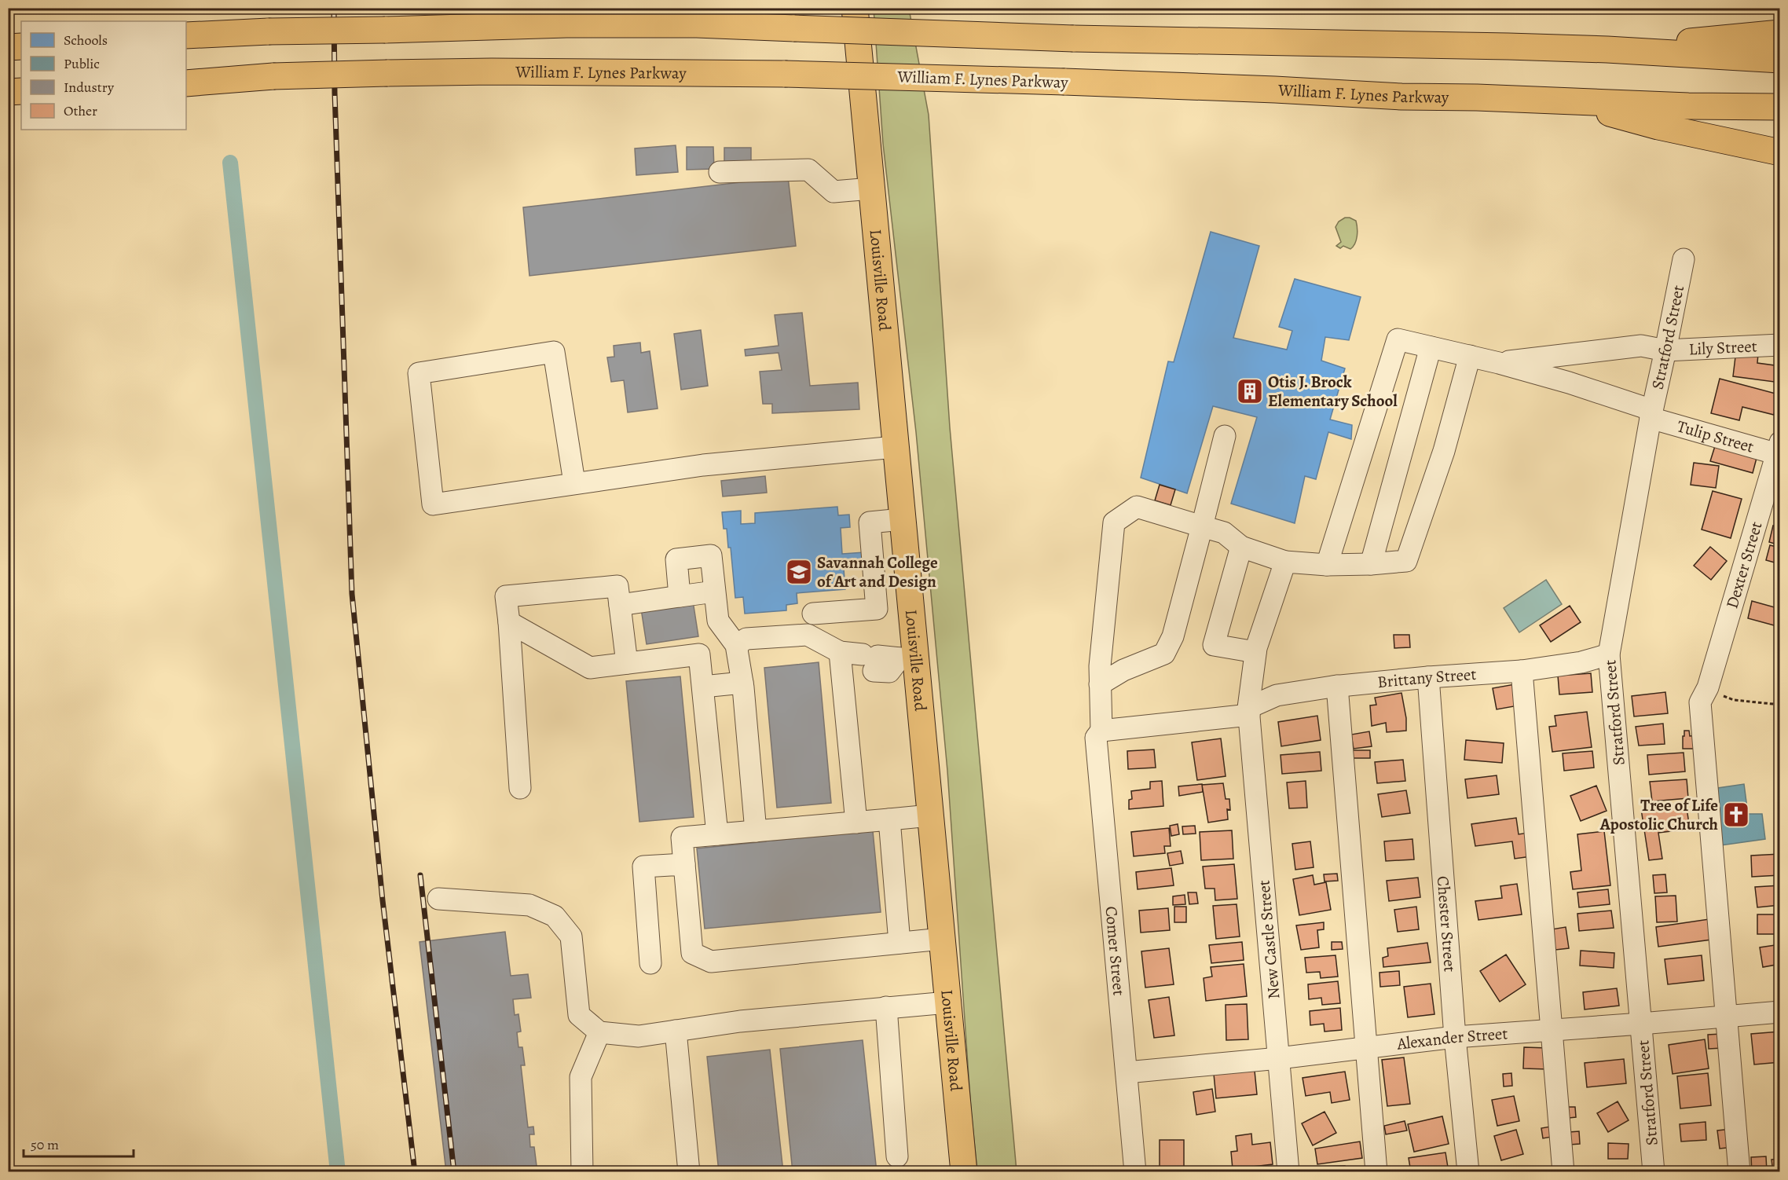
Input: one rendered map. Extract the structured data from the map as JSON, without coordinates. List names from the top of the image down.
{
  "streets": {
    "main road": ["William F. Lynes Parkway", "Louisville Road"],
    "street": [
      "Stratford Street",
      "Lily Street",
      "Tulip Street",
      "Dexter Street",
      "Brittany Street",
      "Chester Street",
      "New Castle Street",
      "Comer Street",
      "Alexander Street"
    ]
  },
  "crossings": [
    ["Stratford Street", "Lily Street"],
    ["Stratford Street", "Tulip Street"],
    ["Stratford Street", "Brittany Street"],
    ["Stratford Street", "Alexander Street"],
    ["Lily Street", "Tulip Street"],
    ["Tulip Street", "Dexter Street"],
    ["Dexter Street", "Alexander Street"],
    ["Brittany Street", "Chester Street"],
    ["Brittany Street", "New Castle Street"],
    ["Brittany Street", "Comer Street"],
    ["Chester Street", "Alexander Street"],
    ["New Castle Street", "Alexander Street"],
    ["Comer Street", "Alexander Street"]
  ],
  "places": {
    "building": ["Otis J. Brock Elementary School"],
    "school or university": ["Savannah College of Art and Design"],
    "church": ["Tree of Life Apostolic Church"]
  },
  "legend": [
    "Schools",
    "Public",
    "Industry",
    "Other"
  ],
  "scale_bar": "50 m"
}
